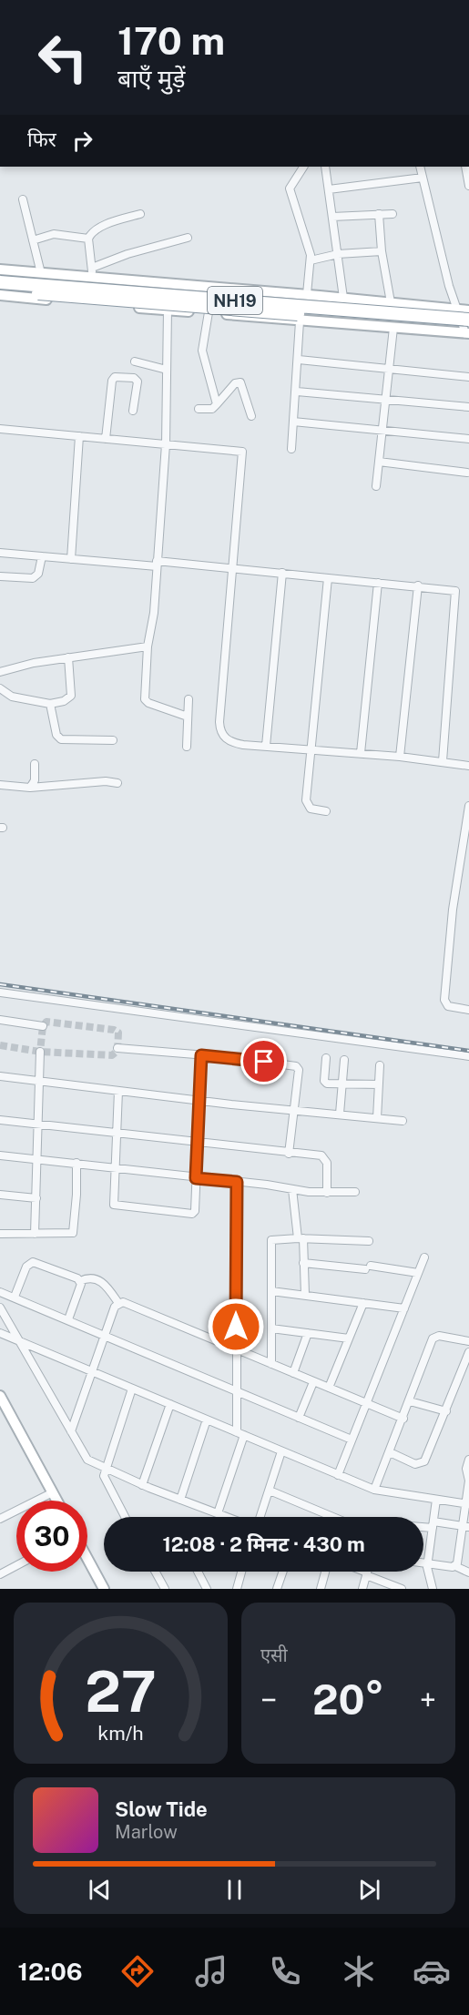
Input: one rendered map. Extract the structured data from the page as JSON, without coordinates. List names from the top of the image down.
{
  "streets": {
    "highway": ["NH19"]
  },
  "page": {
    "turn": ["170 m", "बाएँ मुड़ें"],
    "then": "फिर",
    "limit": "30",
    "trip": "12:08 · 2 मिनट · 430 m",
    "tile": "एसी",
    "heat": ["−", "20°", "+"],
    "song": ["Slow Tide", "Marlow"],
    "tabs": "12:06",
    "gauge": ["27", "km/h"]
  }
}
